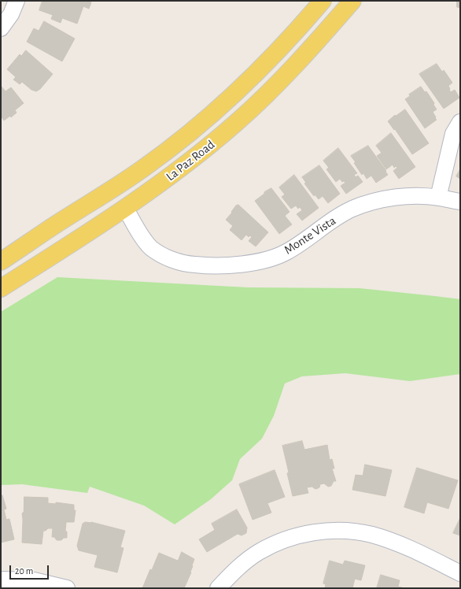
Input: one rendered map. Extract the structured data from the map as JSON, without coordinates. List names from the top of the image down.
{
  "streets": {
    "main road": ["La Paz Road"],
    "street": ["Monte Vista"]
  },
  "crossings": [
    ["La Paz Road", "Monte Vista"]
  ],
  "scale_bar": "20 m"
}
